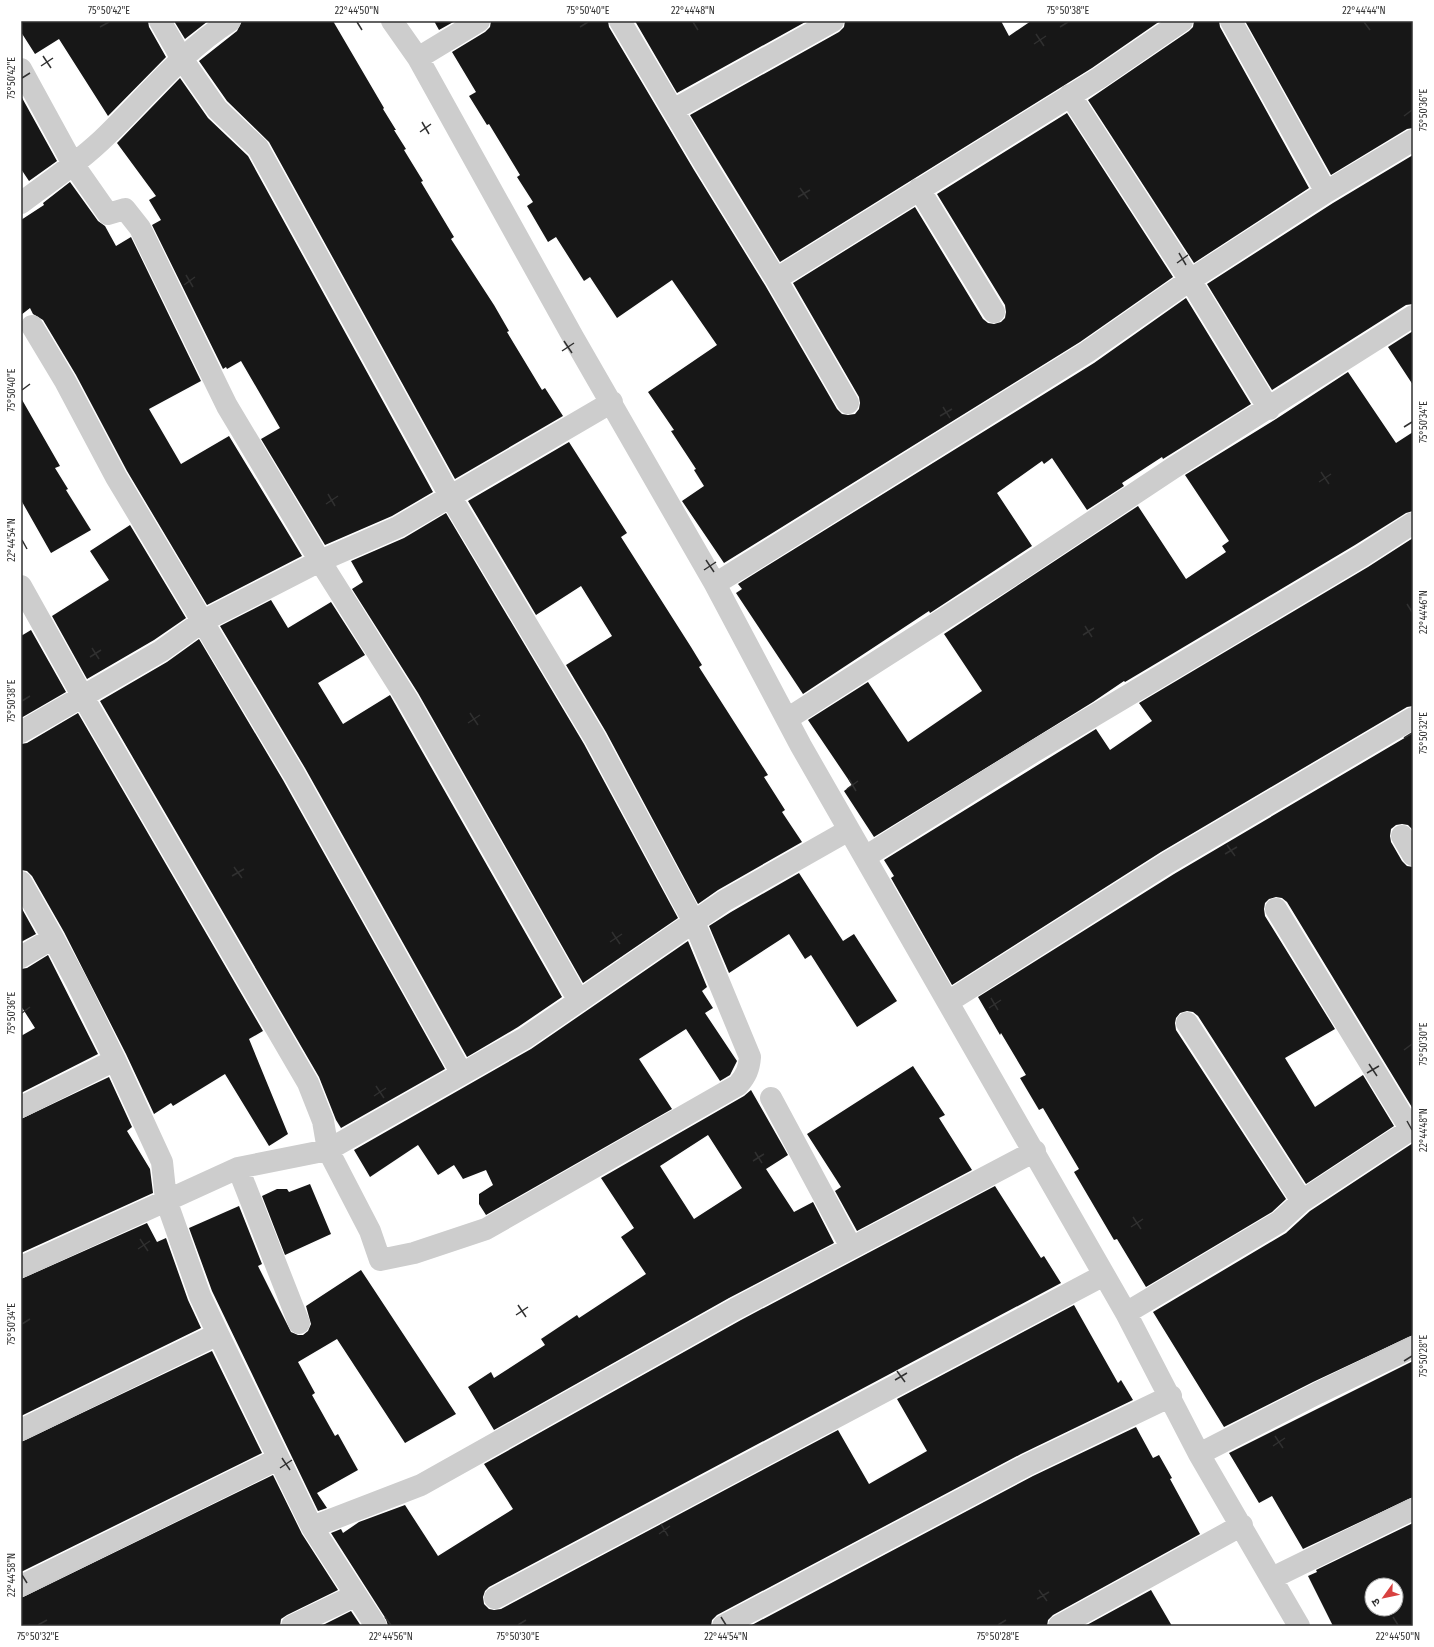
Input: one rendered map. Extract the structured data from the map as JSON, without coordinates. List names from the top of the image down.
{
  "north": "bottom left",
  "coordinates": [
    "75°50'42\"E",
    "22°44'50\"N",
    "75°50'40\"E",
    "22°44'48\"N",
    "75°50'38\"E",
    "22°44'44\"N",
    "75°50'36\"E",
    "75°50'34\"E",
    "22°44'54\"N",
    "22°44'46\"N",
    "75°50'32\"E",
    "75°50'30\"E",
    "75°50'28\"E",
    "22°44'58\"N",
    "22°44'56\"N"
  ]
}
